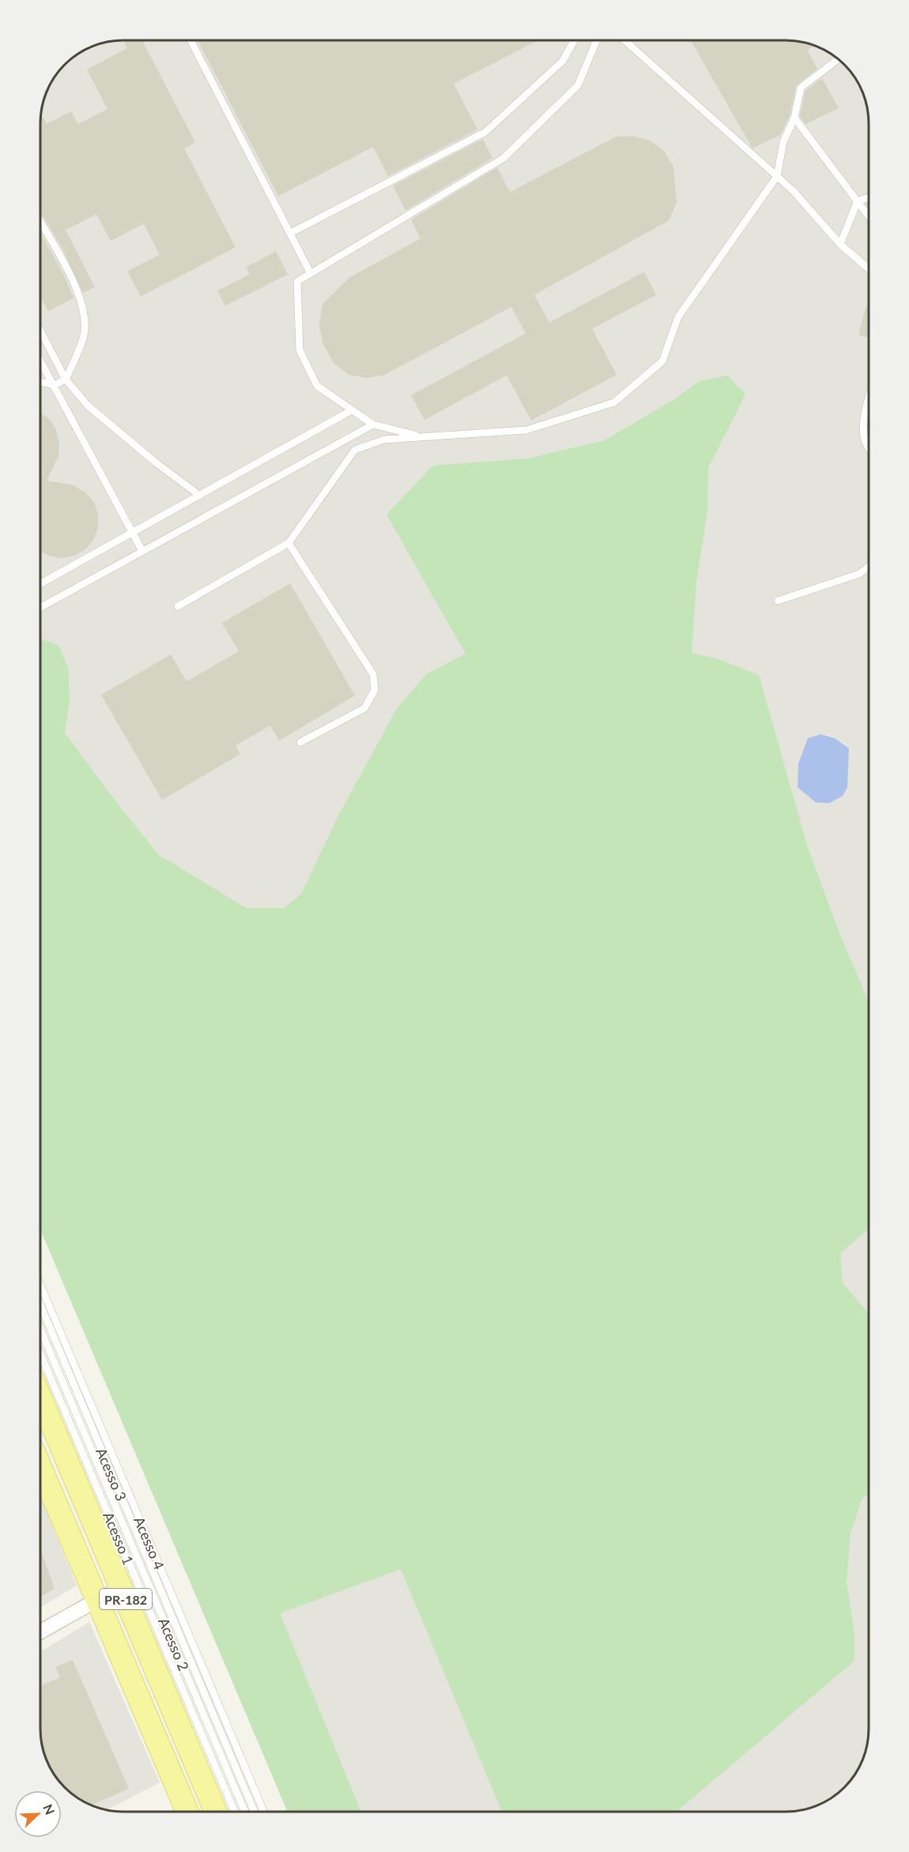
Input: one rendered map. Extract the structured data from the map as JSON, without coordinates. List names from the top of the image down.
{
  "streets": {
    "main road": ["PR-182"],
    "lane": [
      "Acesso 3",
      "Acesso 1",
      "Acesso 4",
      "Acesso 2"
    ]
  },
  "north": "top right"
}
